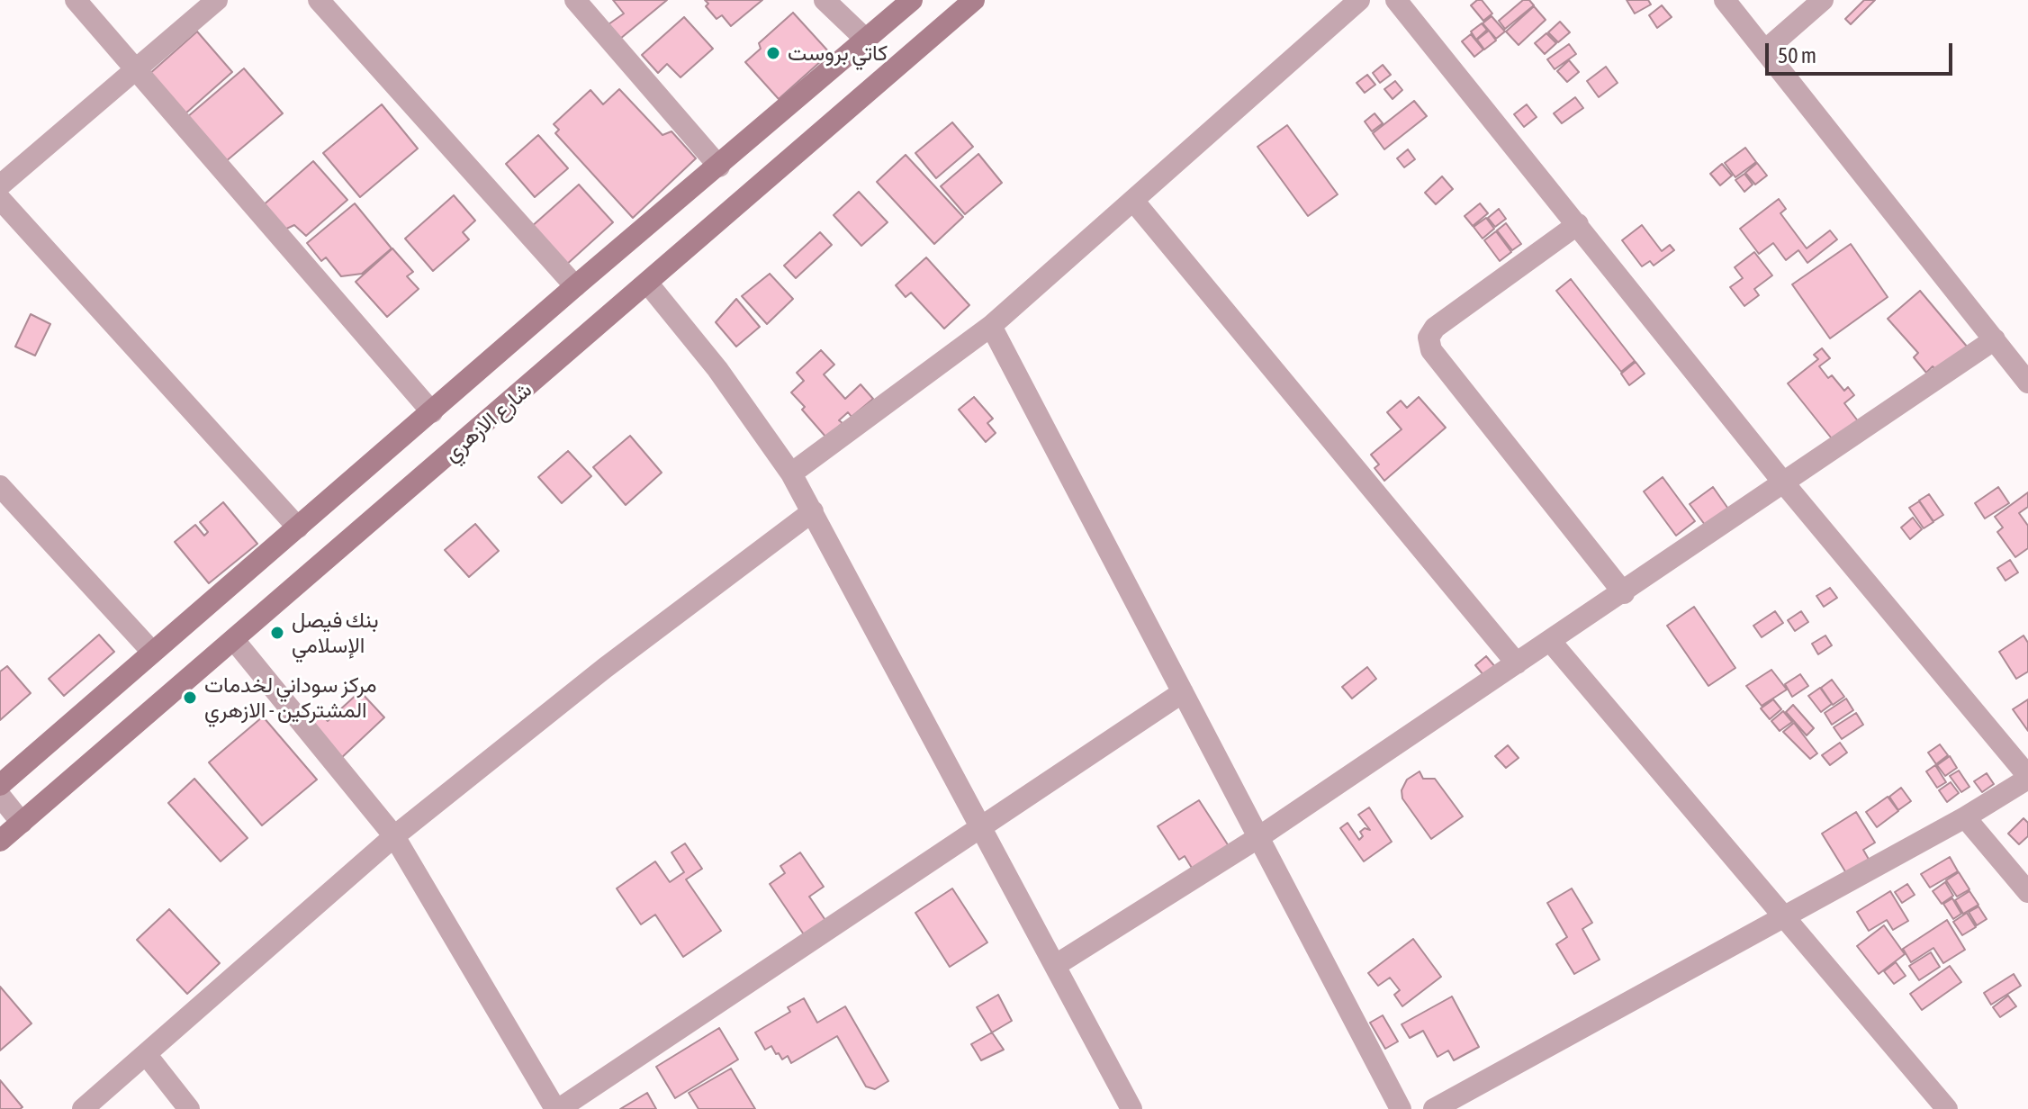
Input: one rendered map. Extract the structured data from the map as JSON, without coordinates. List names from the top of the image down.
{
  "streets": {
    "street": ["شارع الازهري"]
  },
  "places": ["كاتي بروست", "بنك فيصل الإسلامي", "مركز سوداني لخدمات المشتركين - الازهري"],
  "scale_bar": "50 m"
}
